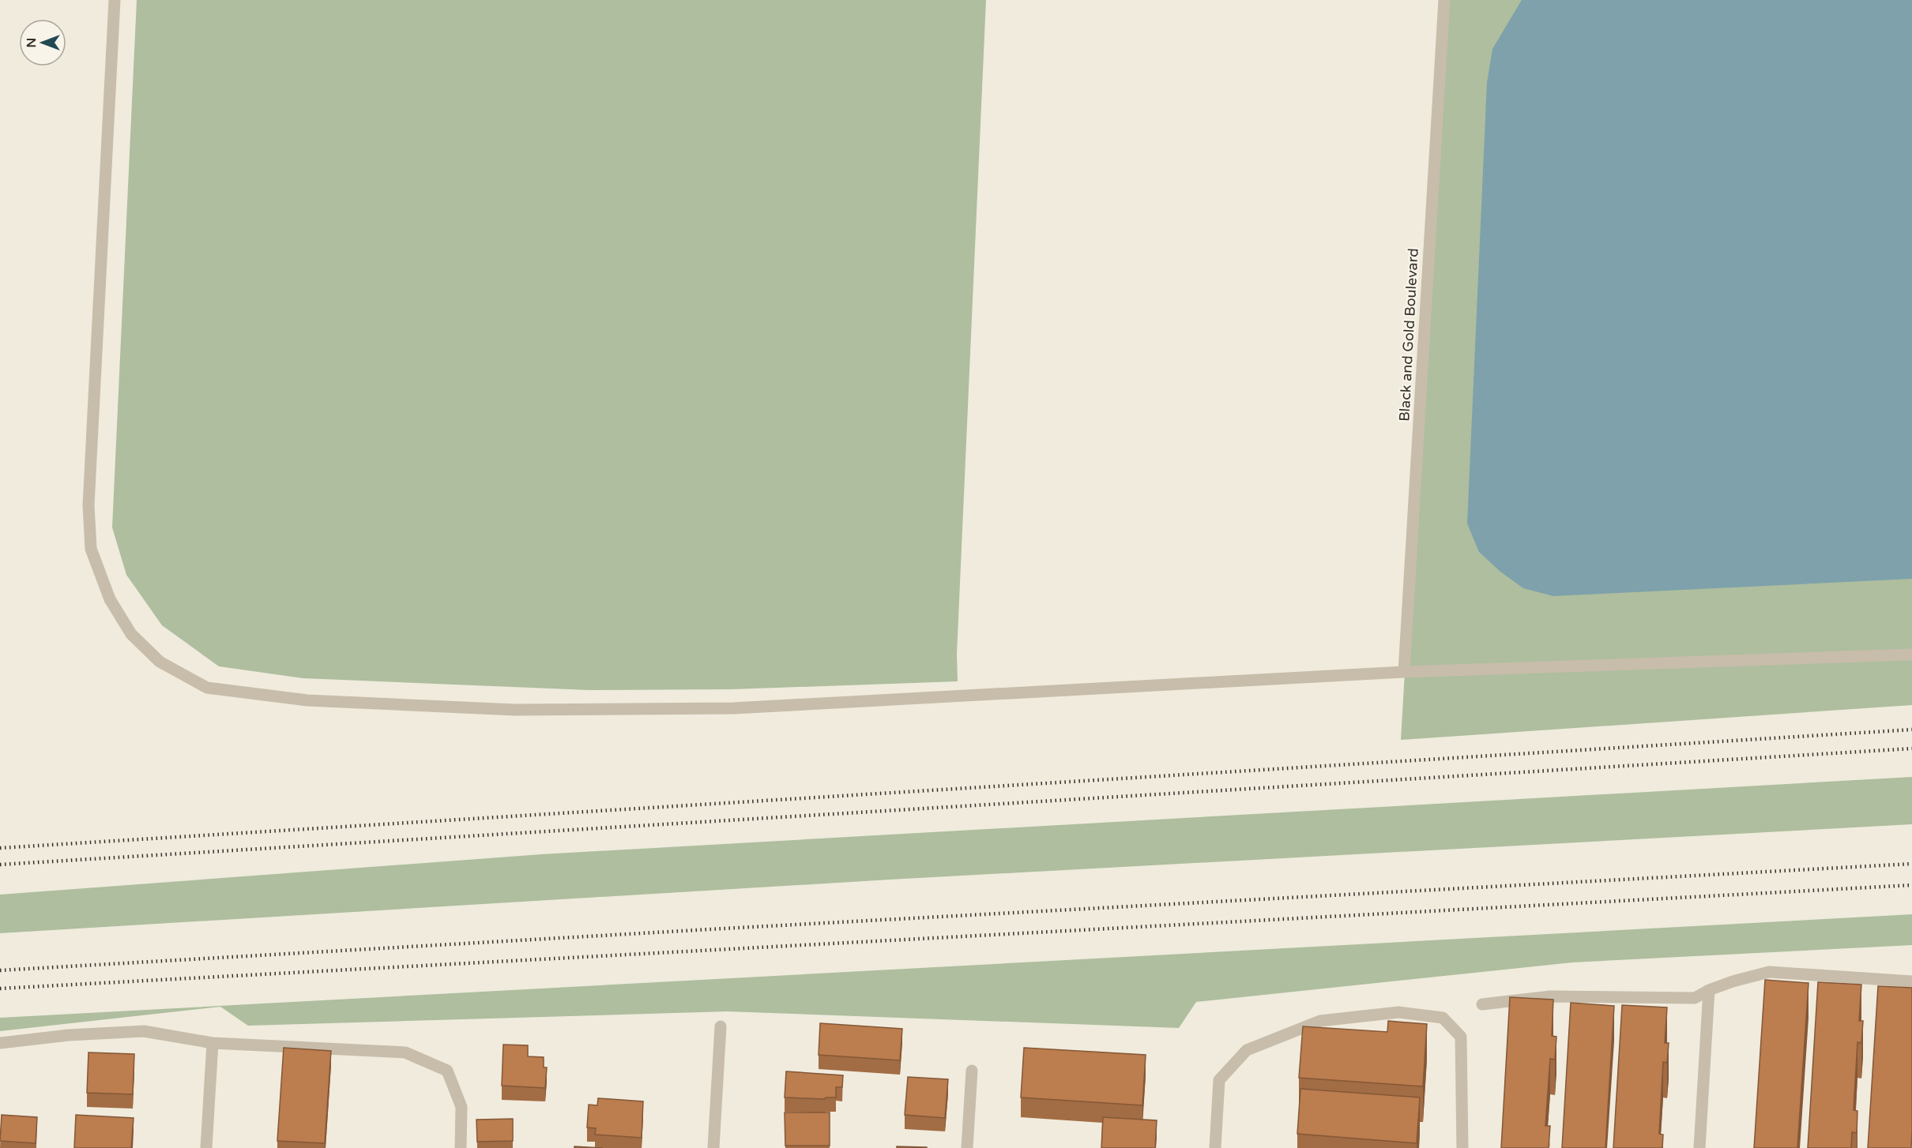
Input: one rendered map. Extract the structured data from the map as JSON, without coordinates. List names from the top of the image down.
{
  "streets": {
    "street": ["Black and Gold Boulevard"]
  },
  "north": "left"
}
